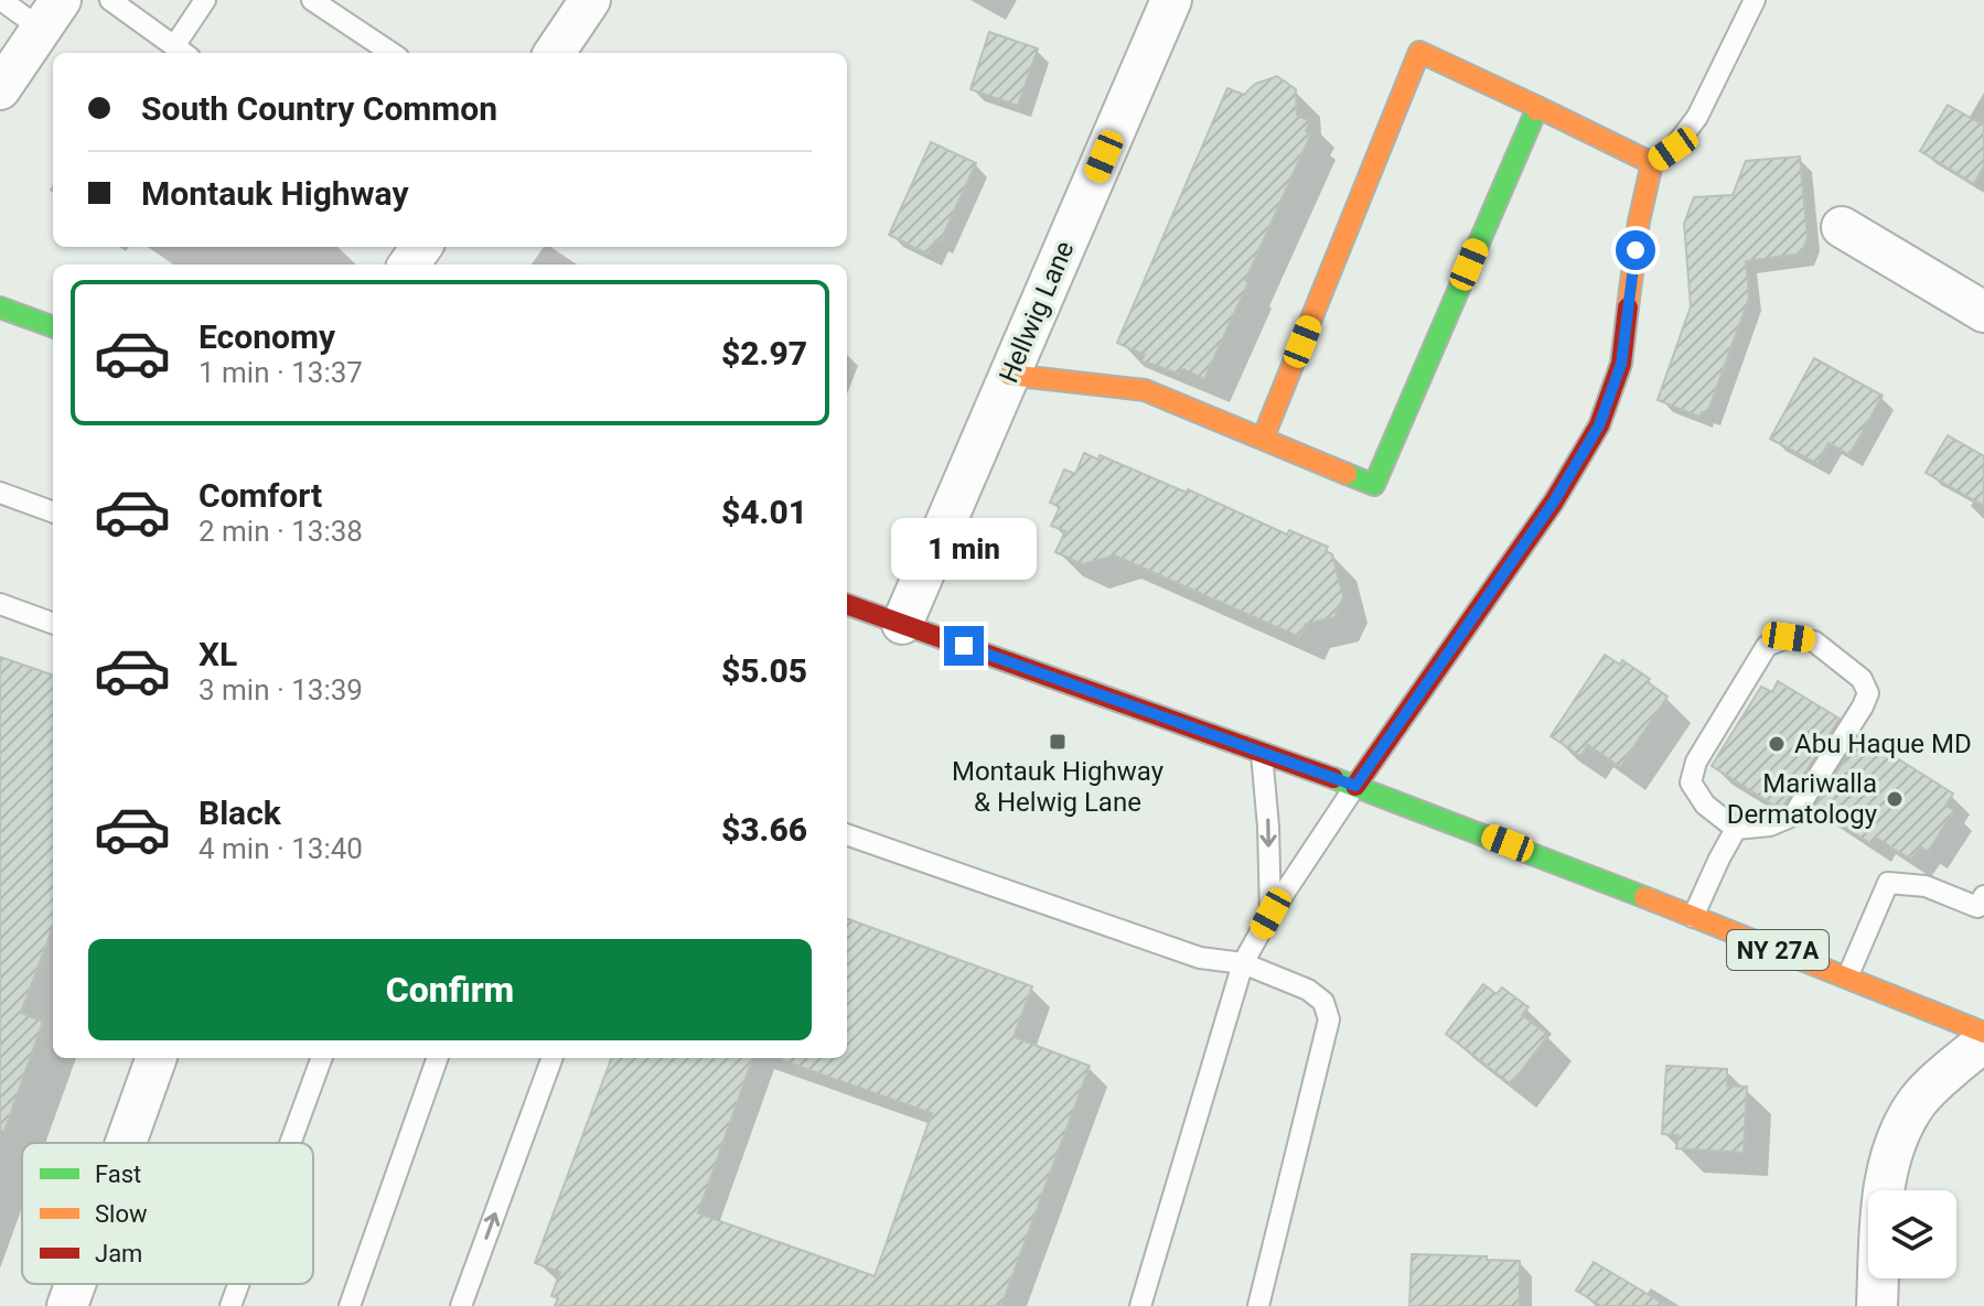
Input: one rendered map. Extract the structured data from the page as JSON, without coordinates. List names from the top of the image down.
{
  "streets": {
    "street": ["Hellwig Lane", "NY 27A"]
  },
  "crossings": [
    ["Hellwig Lane", "NY 27A"]
  ],
  "places": {
    "transit": ["Montauk Highway & Helwig Lane"],
    "other": ["Abu Haque MD", "Mariwalla Dermatology"]
  },
  "legend": ["Fast", "Slow", "Jam"],
  "page": {
    "banner": ["South Country Common", "Montauk Highway"],
    "list": [
      {
        "name": "Economy",
        "note": "1 min · 13:37",
        "value": "$2.97"
      },
      {
        "name": "Comfort",
        "note": "2 min · 13:38",
        "value": "$4.01"
      },
      {
        "name": "XL",
        "note": "3 min · 13:39",
        "value": "$5.05"
      },
      {
        "name": "Black",
        "note": "4 min · 13:40",
        "value": "$3.66"
      }
    ],
    "bubble": "1 min",
    "buttons": "Confirm"
  }
}
